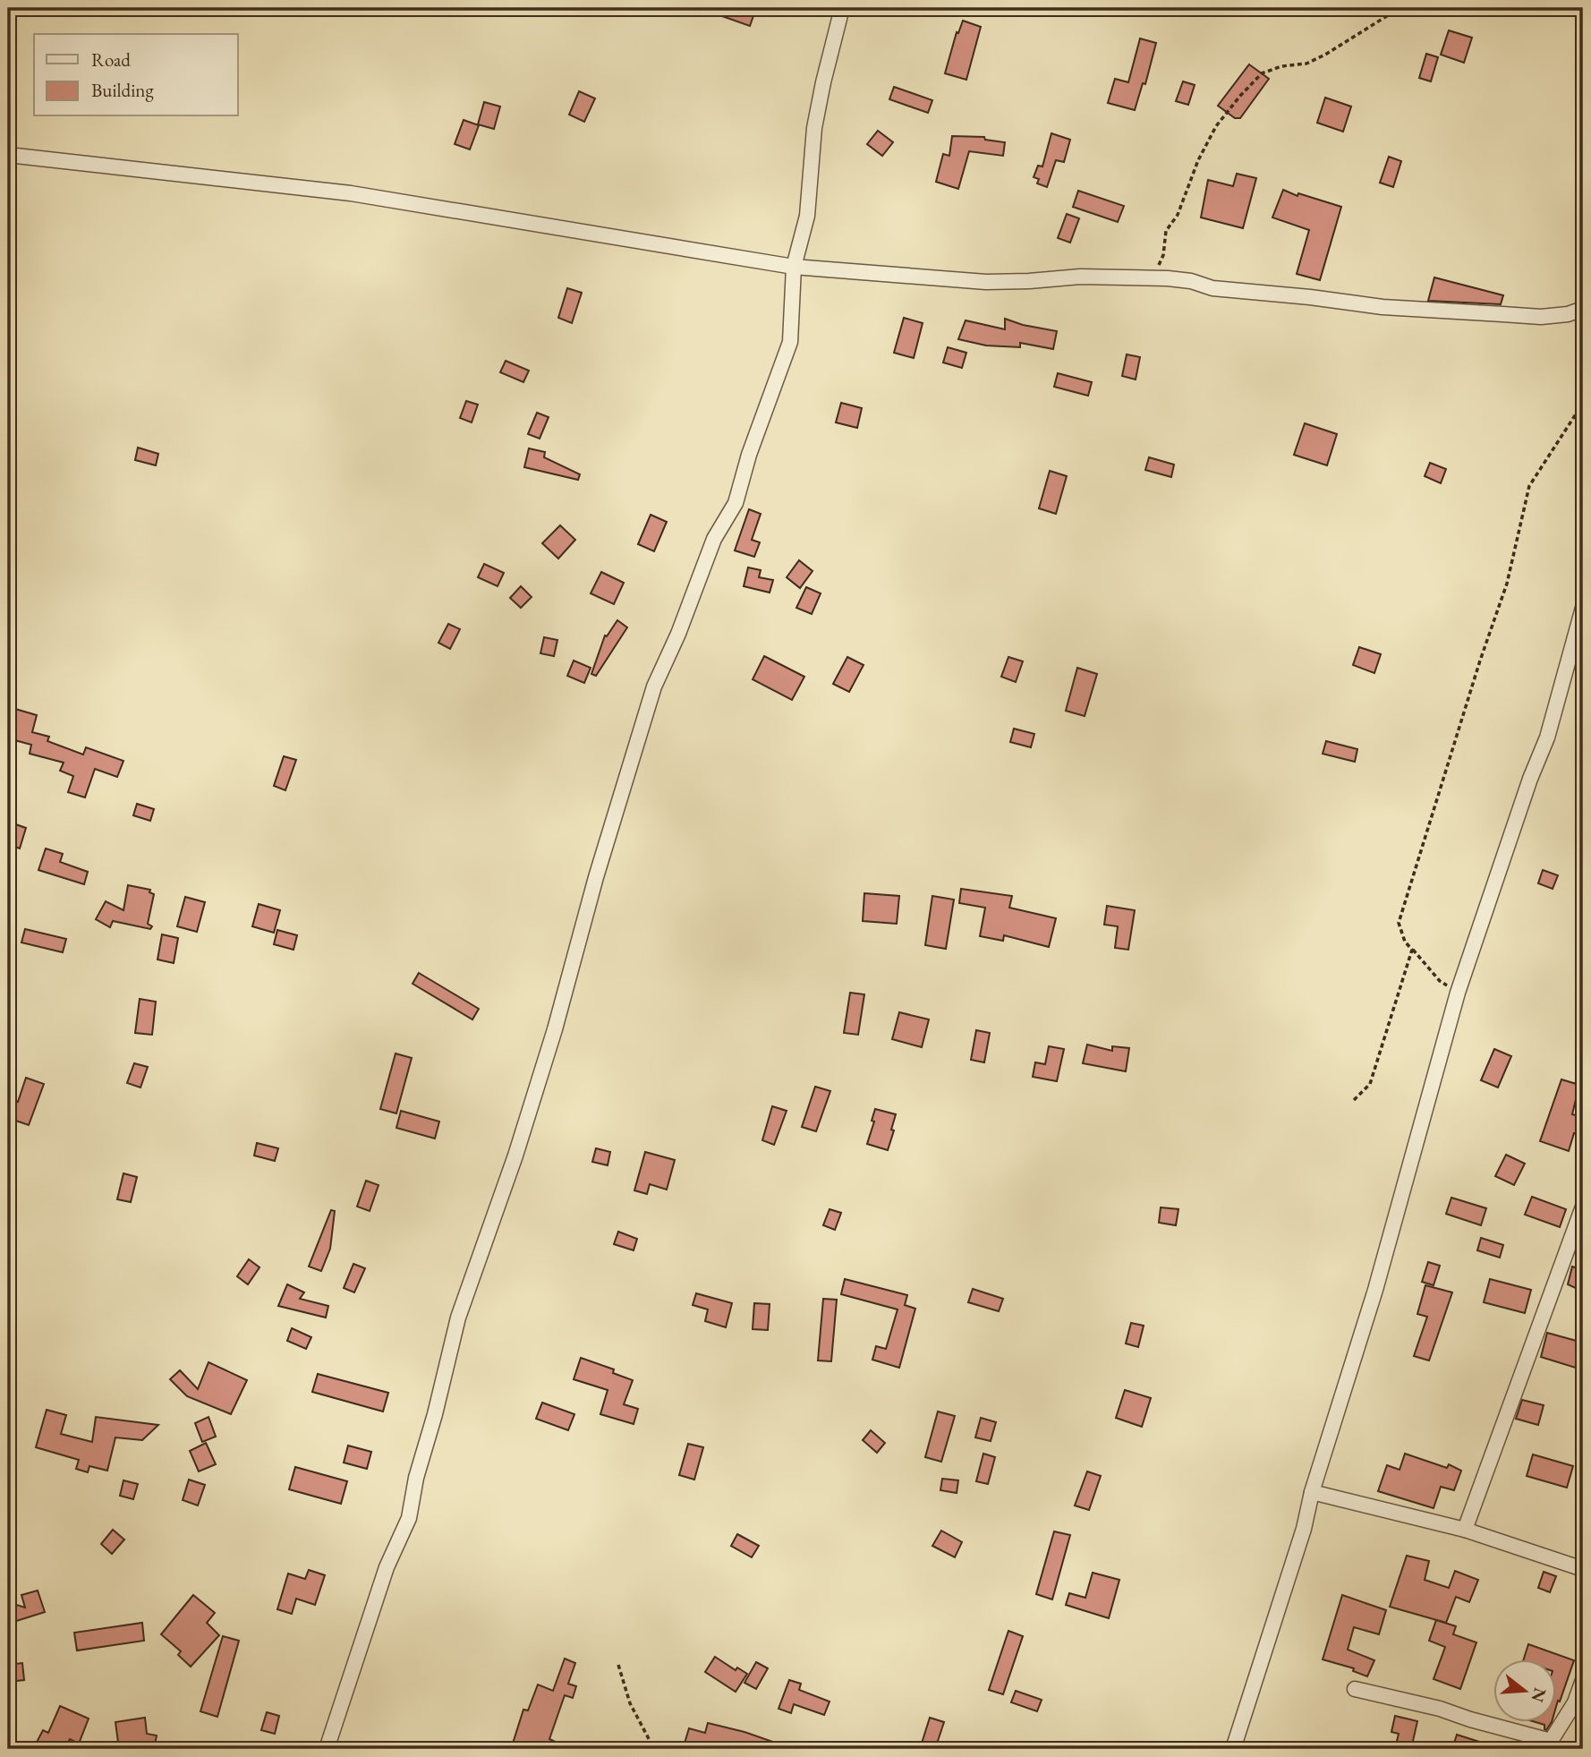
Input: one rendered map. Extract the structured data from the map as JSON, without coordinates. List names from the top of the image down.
{
  "legend": ["Road", "Building"],
  "north": "right"
}
